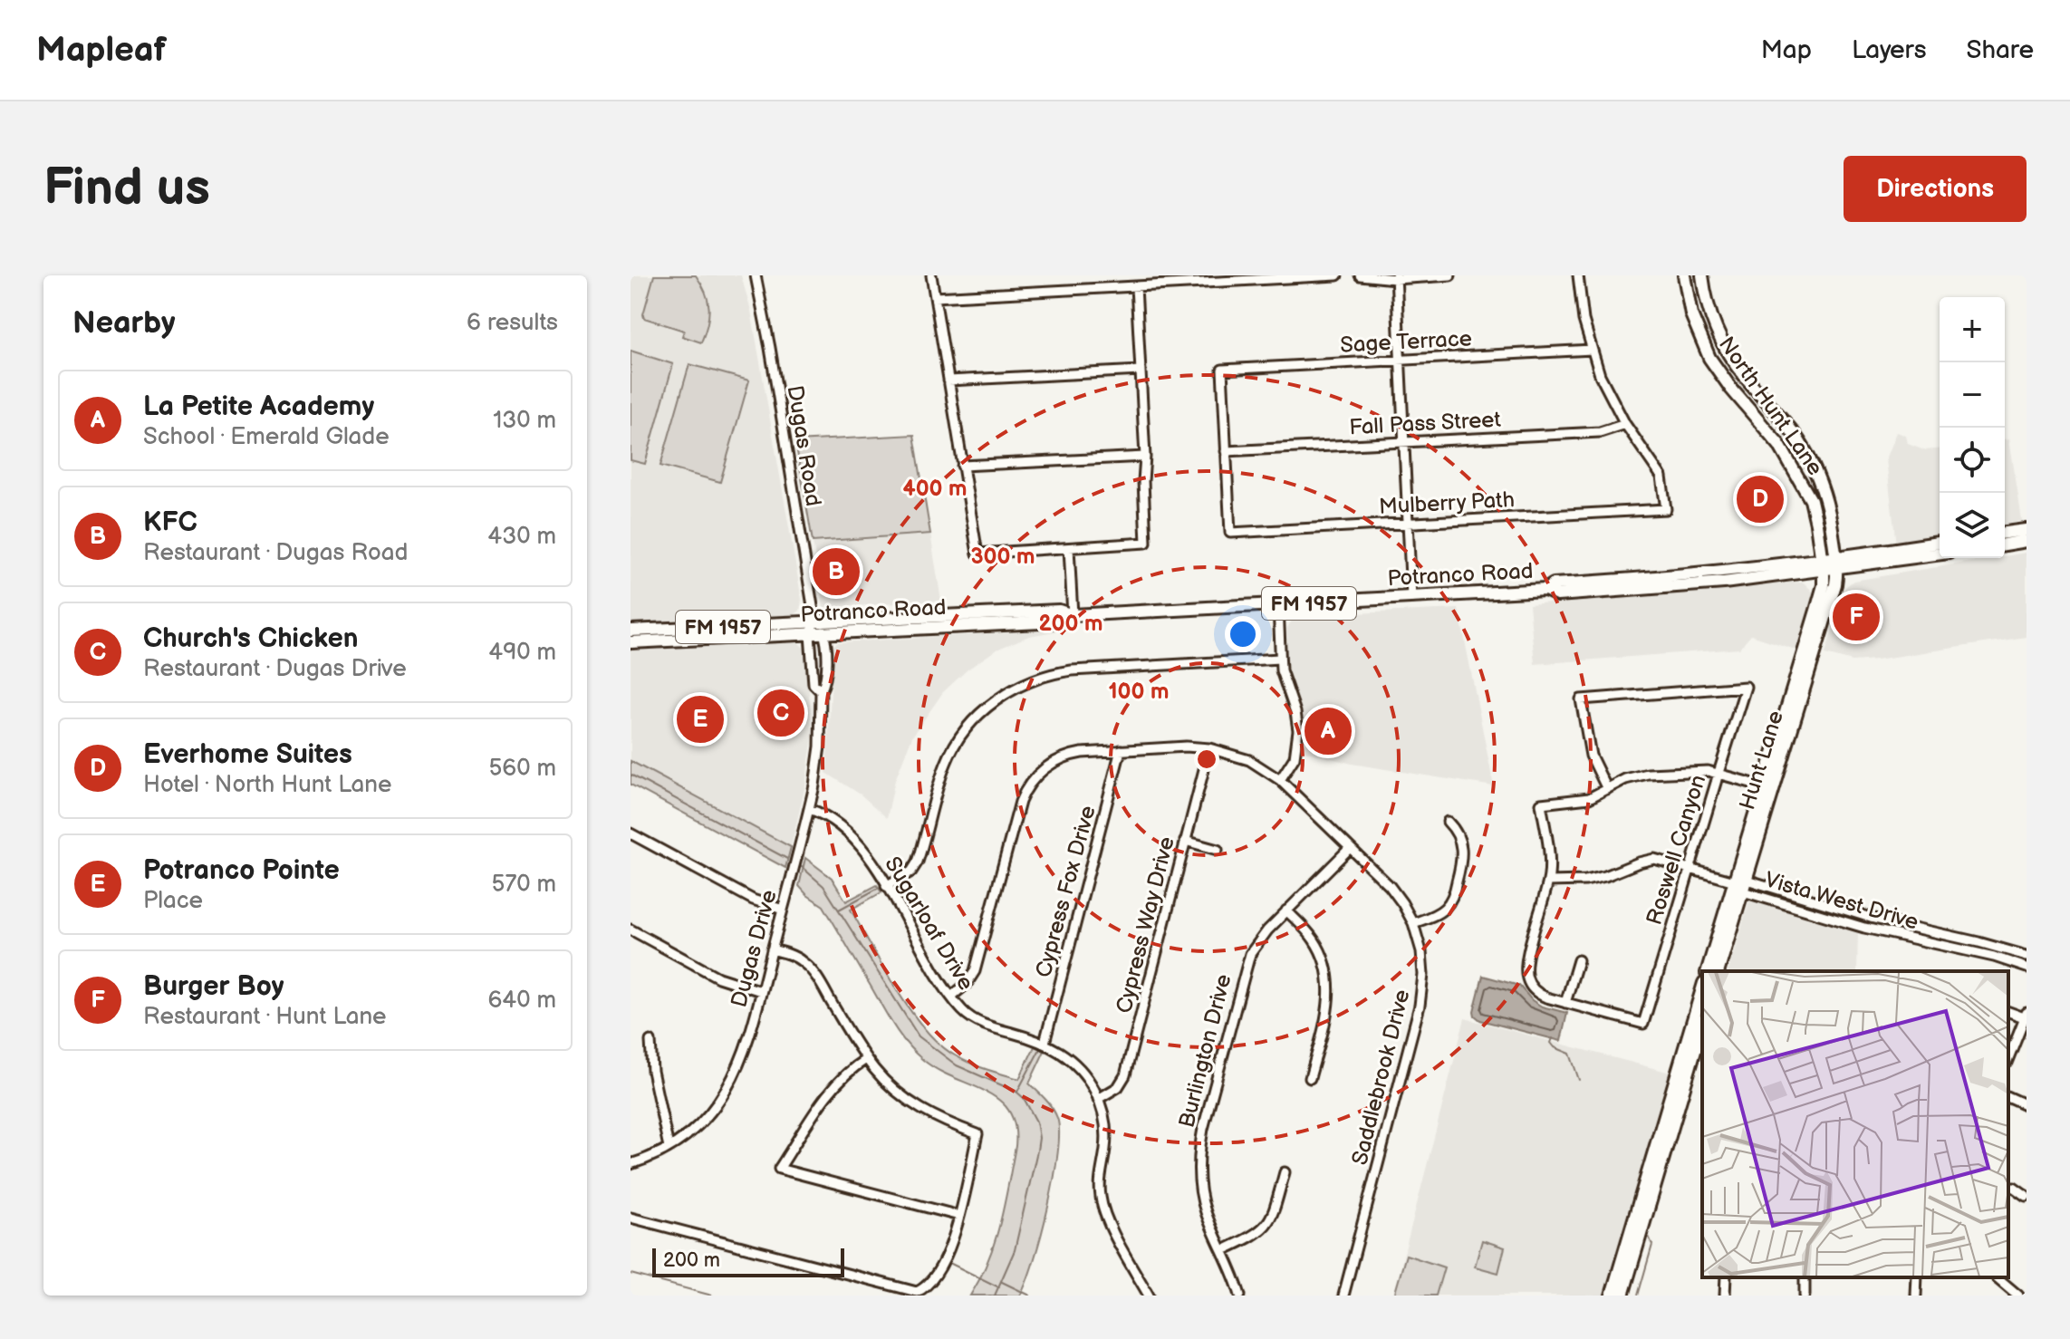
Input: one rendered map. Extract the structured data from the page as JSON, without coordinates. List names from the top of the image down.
{
  "streets": {
    "main road": [
      "North Hunt Lane",
      "Potranco Road",
      "FM 1957",
      "Hunt Lane"
    ],
    "street": [
      "Sage Terrace",
      "Fall Pass Street",
      "Dugas Road",
      "Mulberry Path",
      "Roswell Canyon",
      "Cypress Fox Drive",
      "Vista West Drive",
      "Sugarloaf Drive",
      "Cypress Way Drive",
      "Dugas Drive",
      "Burlington Drive",
      "Saddlebrook Drive"
    ]
  },
  "crossings": [
    ["Sage Terrace", "Fall Pass Street"],
    ["Sage Terrace", "Mulberry Path"],
    ["North Hunt Lane", "Potranco Road"],
    ["North Hunt Lane", "Hunt Lane"],
    ["Fall Pass Street", "Mulberry Path"],
    ["Dugas Road", "Potranco Road"],
    ["Dugas Road", "Dugas Drive"],
    ["Potranco Road", "Hunt Lane"],
    ["Potranco Road", "Dugas Drive"],
    ["Hunt Lane", "Vista West Drive"],
    ["Cypress Fox Drive", "Sugarloaf Drive"],
    ["Cypress Fox Drive", "Saddlebrook Drive"],
    ["Sugarloaf Drive", "Cypress Way Drive"],
    ["Sugarloaf Drive", "Dugas Drive"],
    ["Sugarloaf Drive", "Saddlebrook Drive"],
    ["Cypress Way Drive", "Saddlebrook Drive"],
    ["Burlington Drive", "Saddlebrook Drive"]
  ],
  "scale_bar": "200 m",
  "page": {
    "header": "Mapleaf",
    "nav": ["Map", "Layers", "Share"],
    "buttons": "Directions",
    "title": "Find us",
    "heading": ["Nearby", "6 results"],
    "map_buttons": ["+", "−"],
    "list": [
      {
        "mark": "A",
        "name": "La Petite Academy",
        "note": "School · Emerald Glade",
        "value": "130 m"
      },
      {
        "mark": "B",
        "name": "KFC",
        "note": "Restaurant · Dugas Road",
        "value": "430 m"
      },
      {
        "mark": "C",
        "name": "Church's Chicken",
        "note": "Restaurant · Dugas Drive",
        "value": "490 m"
      },
      {
        "mark": "D",
        "name": "Everhome Suites",
        "note": "Hotel · North Hunt Lane",
        "value": "560 m"
      },
      {
        "mark": "E",
        "name": "Potranco Pointe",
        "note": "Place",
        "value": "570 m"
      },
      {
        "mark": "F",
        "name": "Burger Boy",
        "note": "Restaurant · Hunt Lane",
        "value": "640 m"
      }
    ],
    "pins": [
      "D",
      "B",
      "F",
      "C",
      "E",
      "A"
    ],
    "scale": "200 m"
  },
  "rings": [
    "400 m",
    "300 m",
    "200 m",
    "100 m"
  ]
}
